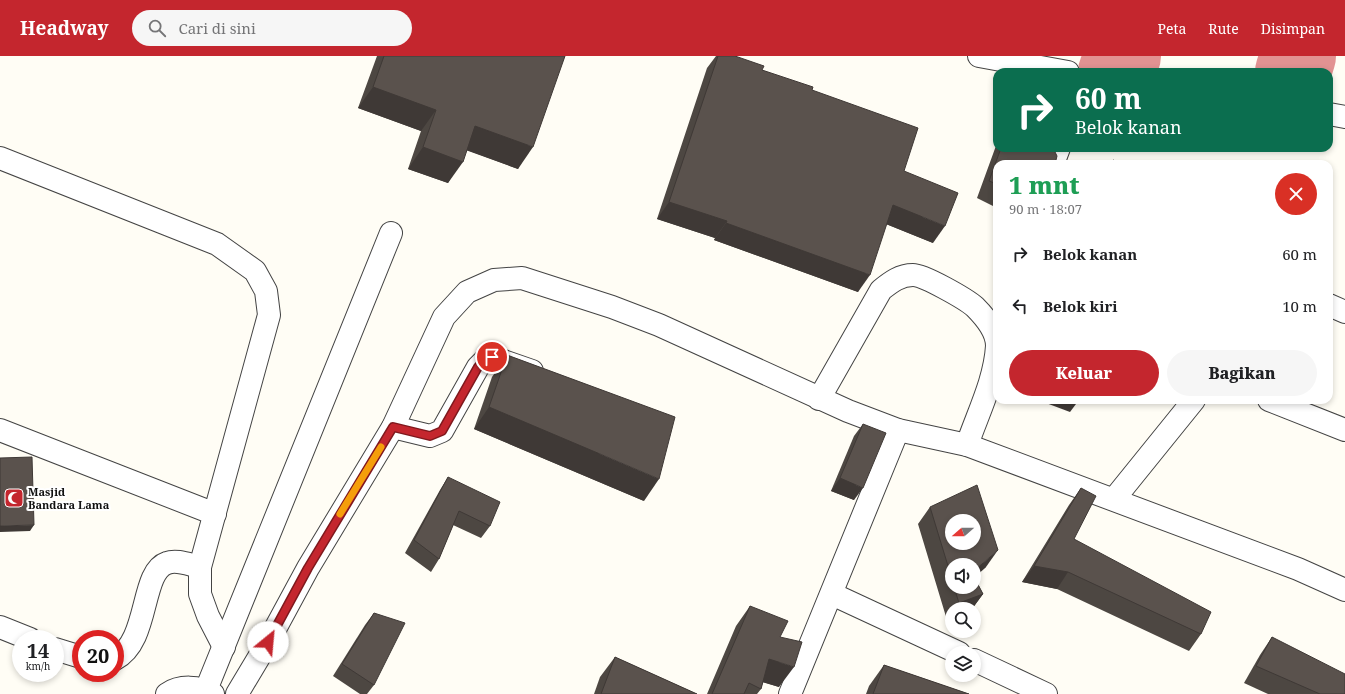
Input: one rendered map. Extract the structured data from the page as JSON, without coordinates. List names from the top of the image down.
{
  "places": {
    "mosque": ["Masjid Bandara Lama"]
  },
  "north": "left",
  "page": {
    "header": "Headway",
    "search": "Cari di sini",
    "nav": ["Peta", "Rute", "Disimpan"],
    "turn": ["60 m", "Belok kanan"],
    "heading": ["1 mnt", "90 m · 18:07"],
    "list": [
      {
        "name": "Belok kanan",
        "value": "60 m"
      },
      {
        "name": "Belok kiri",
        "value": "10 m"
      }
    ],
    "buttons": ["Keluar", "Bagikan"],
    "speed": "14 km/h",
    "limit": "20"
  }
}
